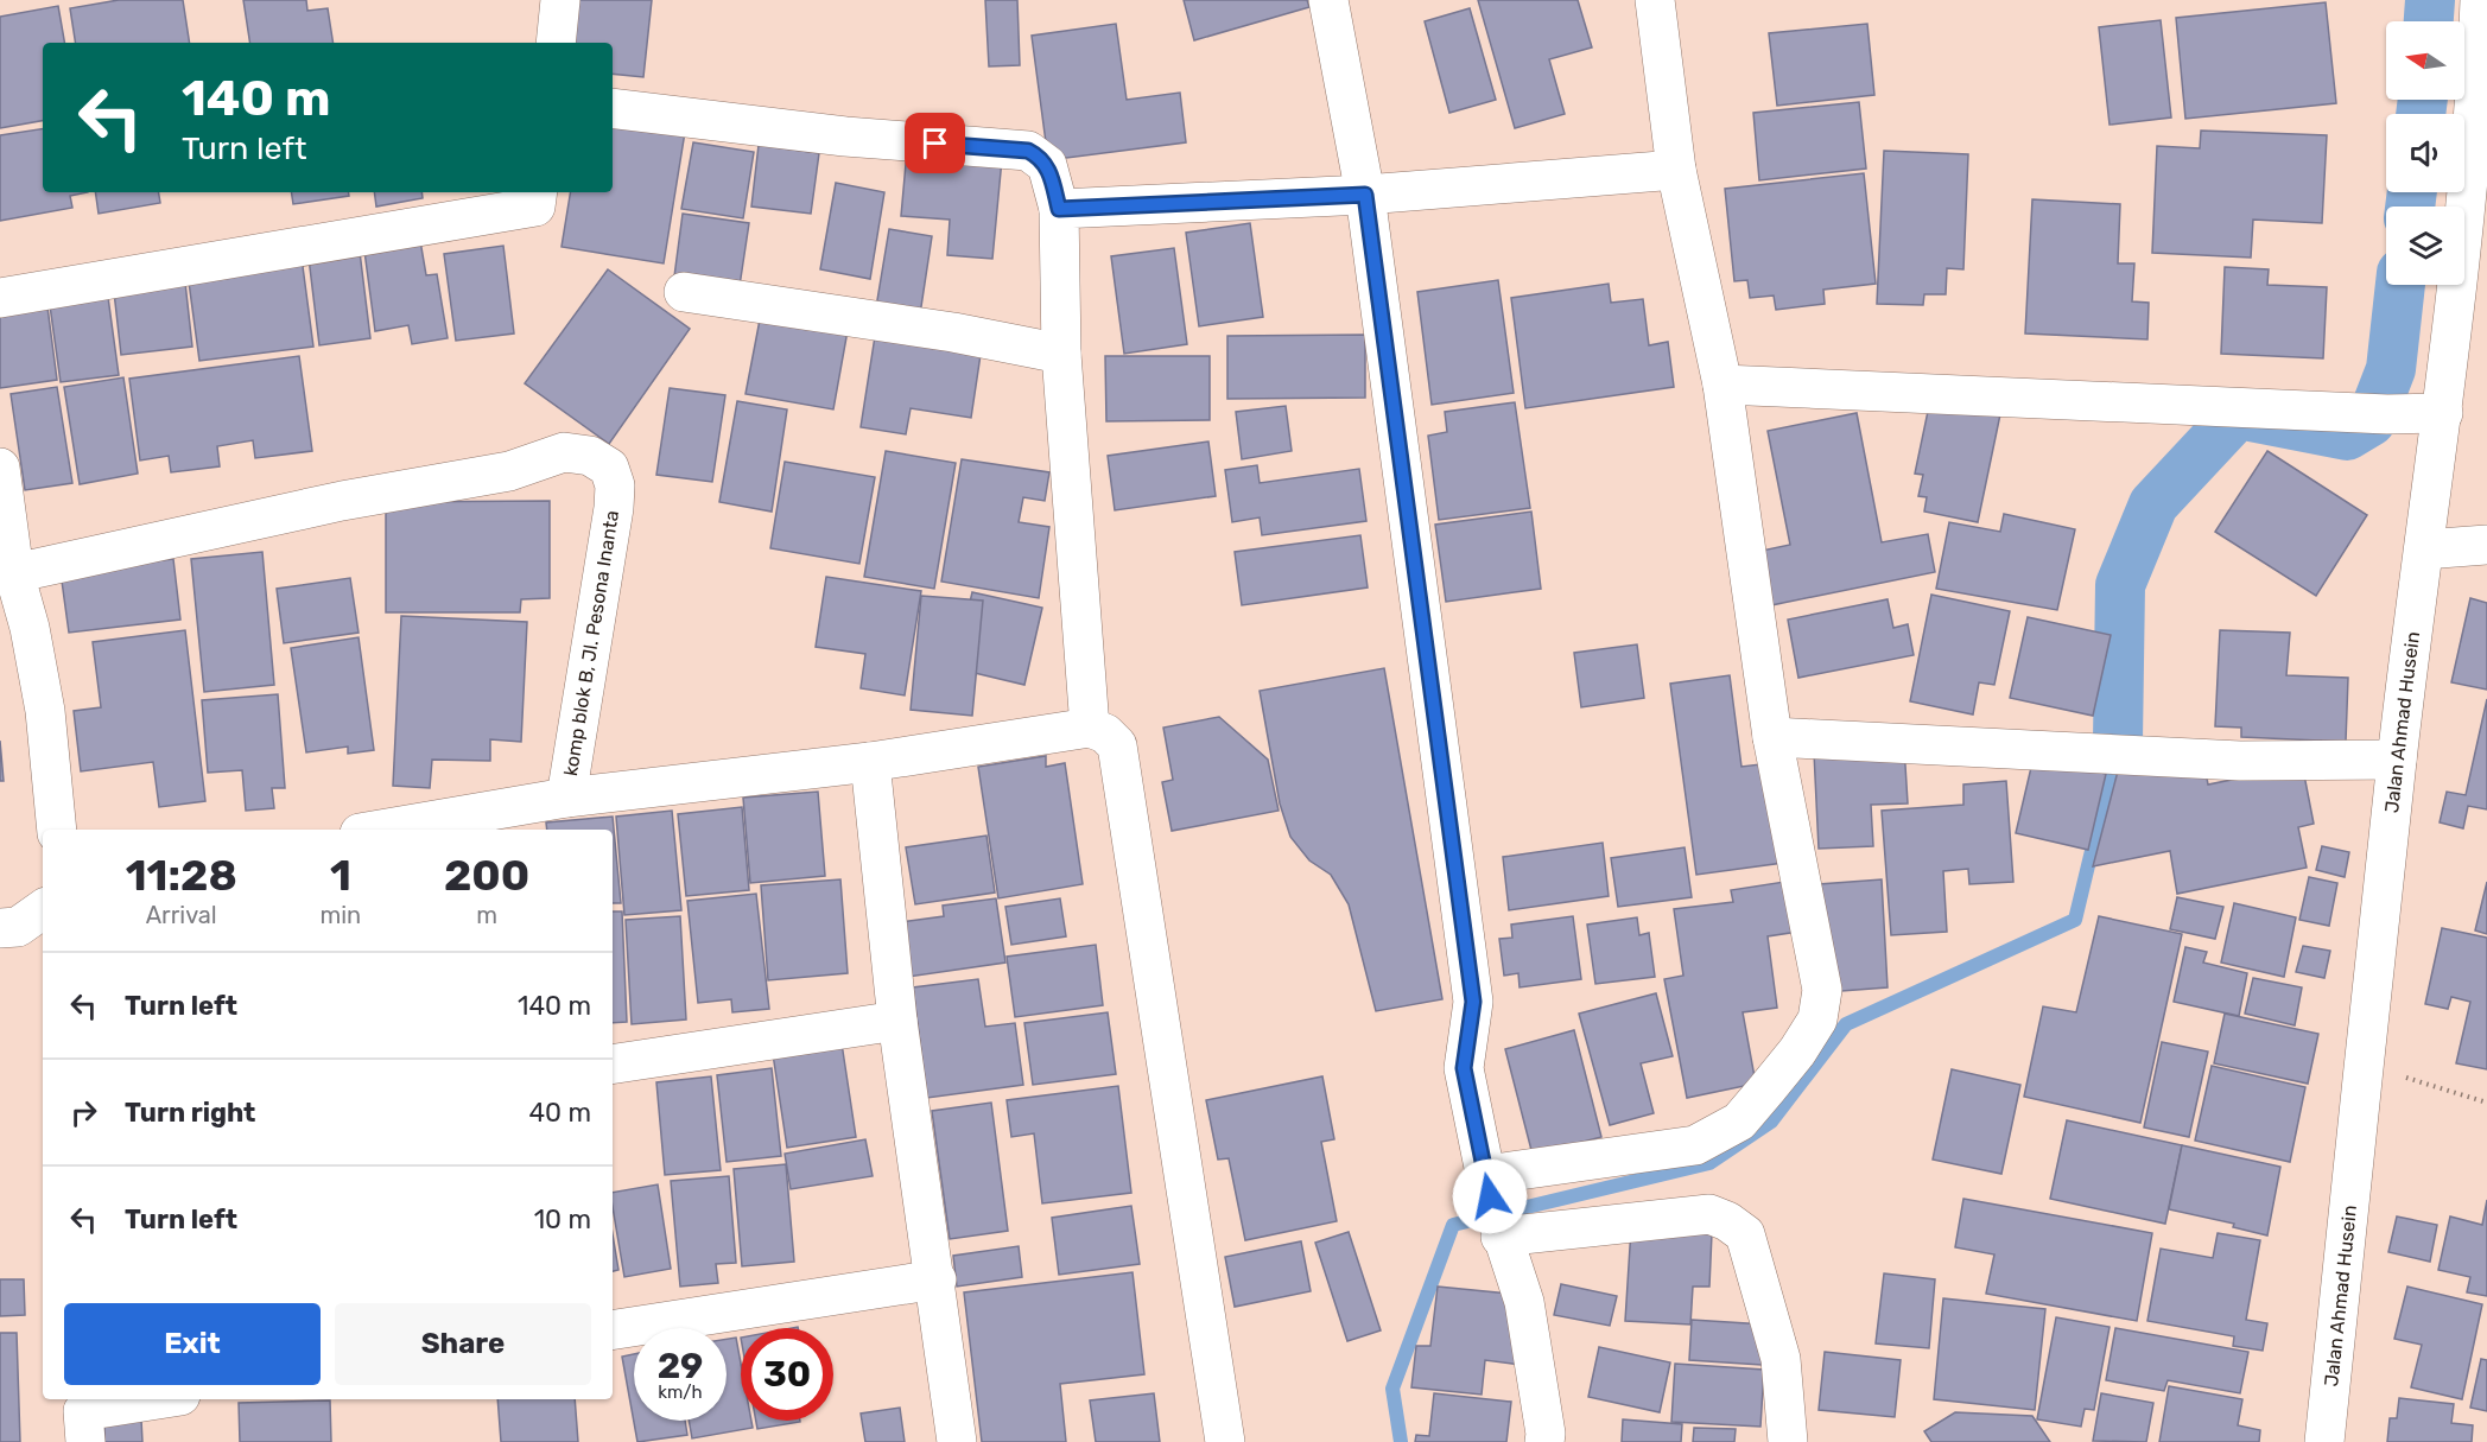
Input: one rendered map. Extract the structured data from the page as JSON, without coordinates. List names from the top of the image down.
{
  "streets": {
    "street": ["komp blok B, Jl. Pesona Inanta", "Jalan Ahmad Husein"]
  },
  "north": "left",
  "page": {
    "turn": ["140 m", "Turn left"],
    "eta": [
      "11:28",
      "Arrival",
      "1",
      "min",
      "200",
      "m"
    ],
    "list": [
      {
        "name": "Turn left",
        "value": "140 m"
      },
      {
        "name": "Turn right",
        "value": "40 m"
      },
      {
        "name": "Turn left",
        "value": "10 m"
      }
    ],
    "buttons": ["Exit", "Share"],
    "speed": "29 km/h",
    "limit": "30"
  }
}
